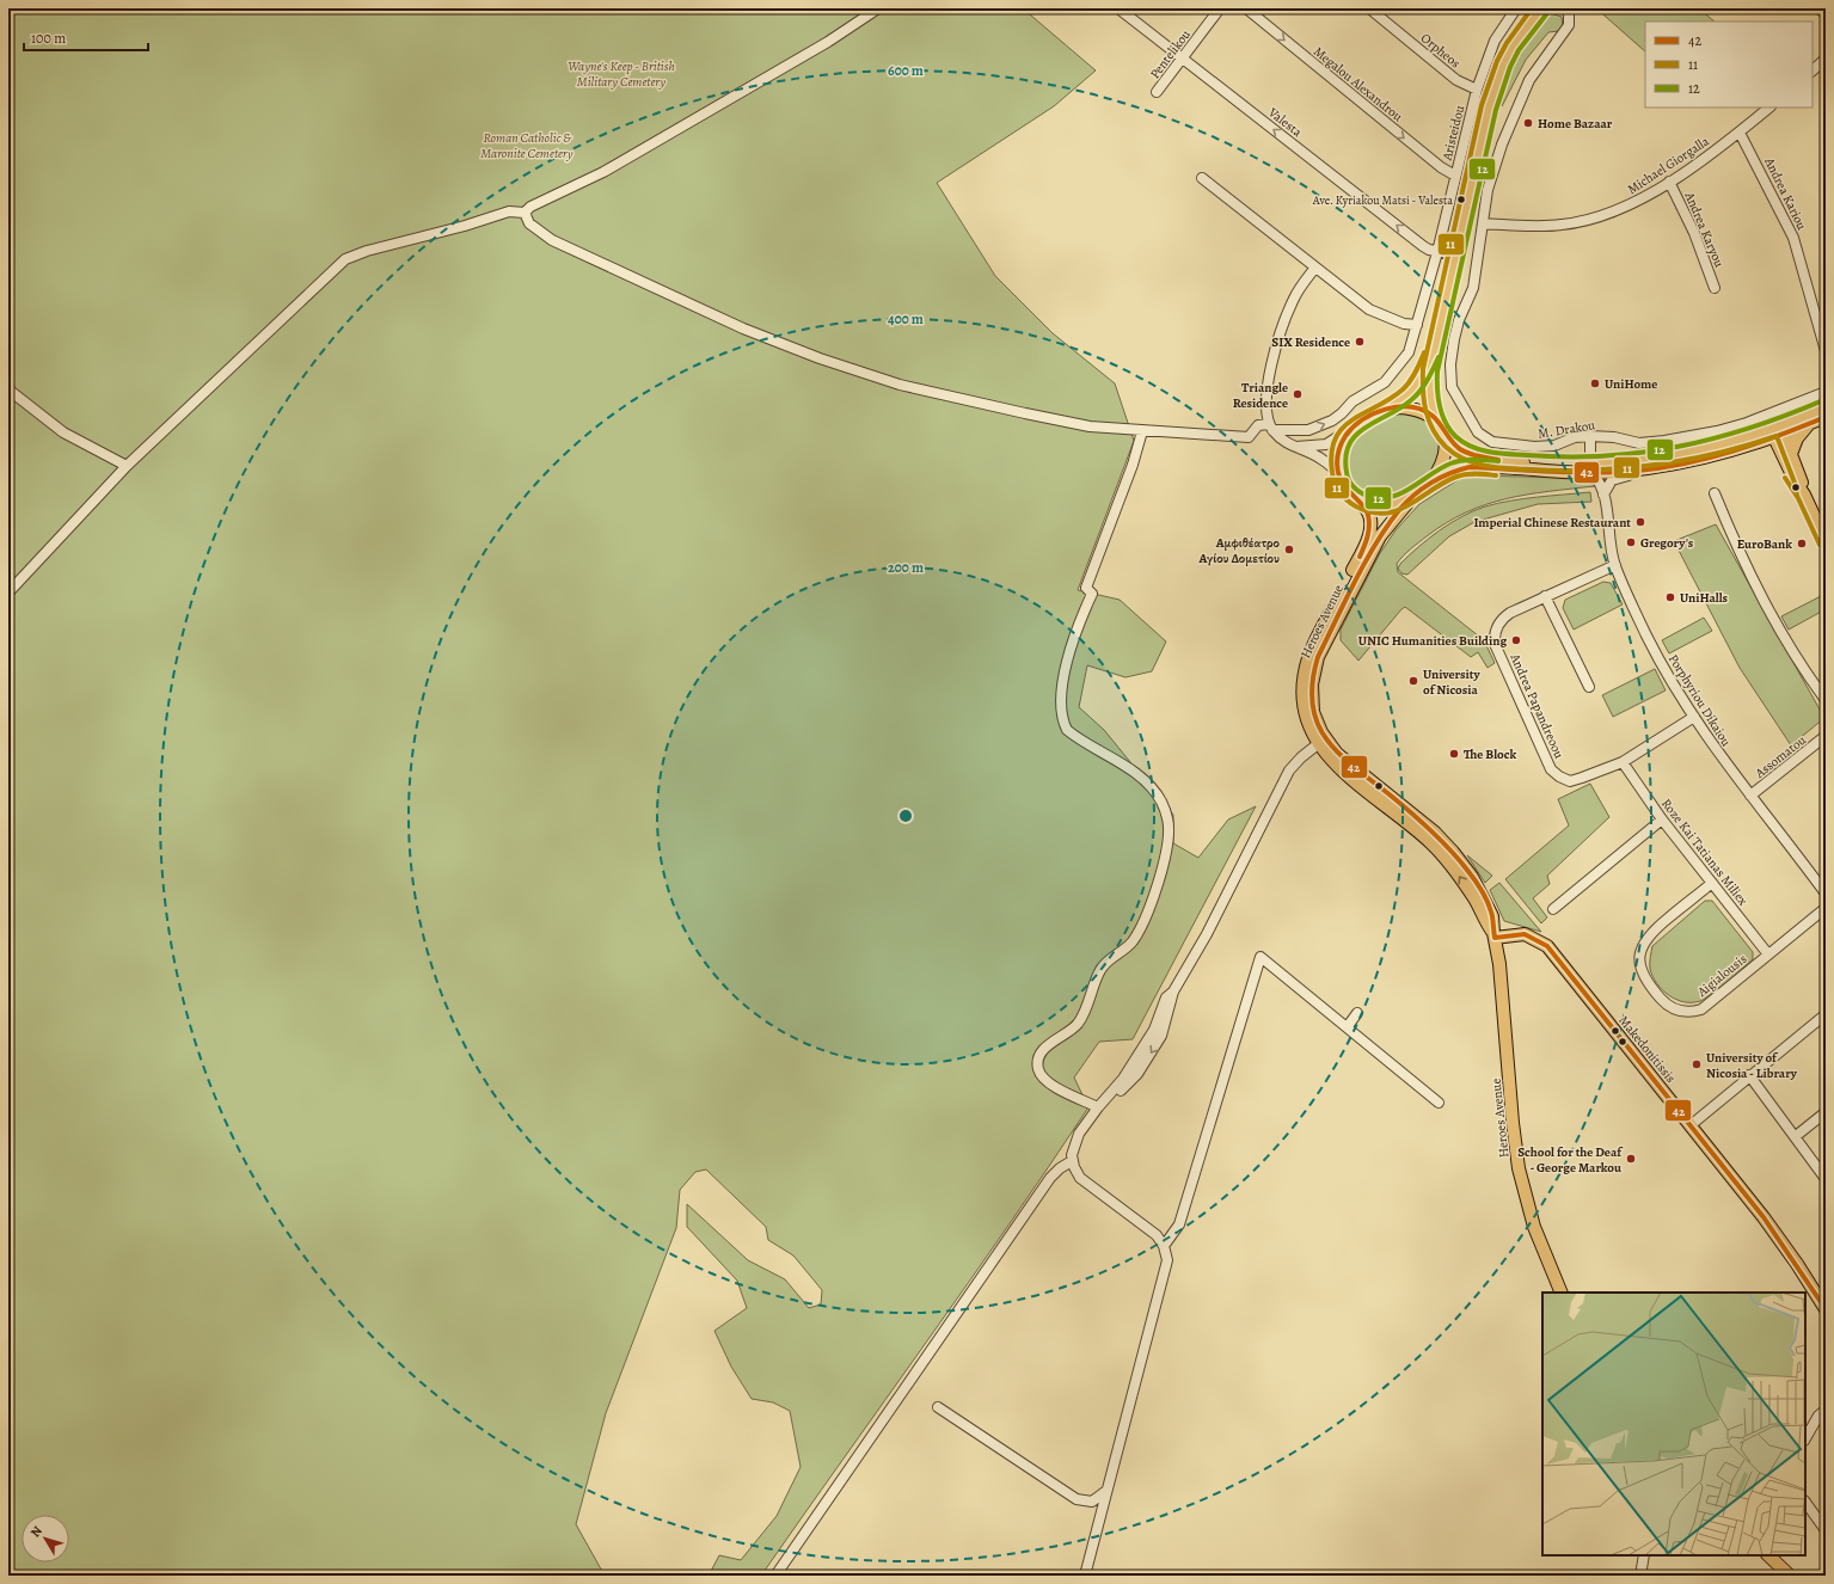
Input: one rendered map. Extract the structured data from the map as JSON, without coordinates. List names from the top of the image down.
{
  "streets": {
    "main road": ["Heroes Avenue", "Makedonitissis"],
    "street": [
      "Orpheos",
      "Pentelikou",
      "Megalou Alexandrou",
      "Valesta",
      "Aristeidou",
      "Michael Giorgalla",
      "Andrea Kariou",
      "Andrea Karyou",
      "M. Drakou",
      "Porphyriou Dikaiou",
      "Andrea Papandreoou",
      "Assomatou",
      "Roze Kai Tatianas Miliex",
      "Aigialousis"
    ]
  },
  "crossings": [
    ["Orpheos", "Aristeidou"],
    ["Pentelikou", "Valesta"],
    ["Megalou Alexandrou", "Aristeidou"],
    ["Valesta", "Aristeidou"],
    ["Michael Giorgalla", "Andrea Kariou"],
    ["Michael Giorgalla", "Andrea Karyou"],
    ["Michael Giorgalla", "M. Drakou"],
    ["Heroes Avenue", "Makedonitissis"],
    ["Porphyriou Dikaiou", "Andrea Papandreoou"],
    ["Porphyriou Dikaiou", "Assomatou"],
    ["Andrea Papandreoou", "Roze Kai Tatianas Miliex"],
    ["Roze Kai Tatianas Miliex", "Aigialousis"]
  ],
  "one_way": ["Megalou Alexandrou"],
  "parks": ["Wayne's Keep - British Military Cemetery", "Roman Catholic & Maronite Cemetery"],
  "places": [
    "Home Bazaar",
    "Ave. Kyriakou Matsi - Valesta",
    "SIX Residence",
    "UniHome",
    "Triangle Residence",
    "Imperial Chinese Restaurant",
    "Gregory's",
    "EuroBank",
    "Αμφιθέατρο Αγίου Δομετίου",
    "UniHalls",
    "UNIC Humanities Building",
    "University of Nicosia",
    "The Block",
    "University of Nicosia - Library",
    "School for the Deaf - George Markou"
  ],
  "lines": ["transit line 11", "transit line 12", "transit line 42"],
  "legend": ["42", "11", "12"],
  "scale_bar": "100 m",
  "north": "top left",
  "rings": ["600 m", "400 m", "200 m"]
}
